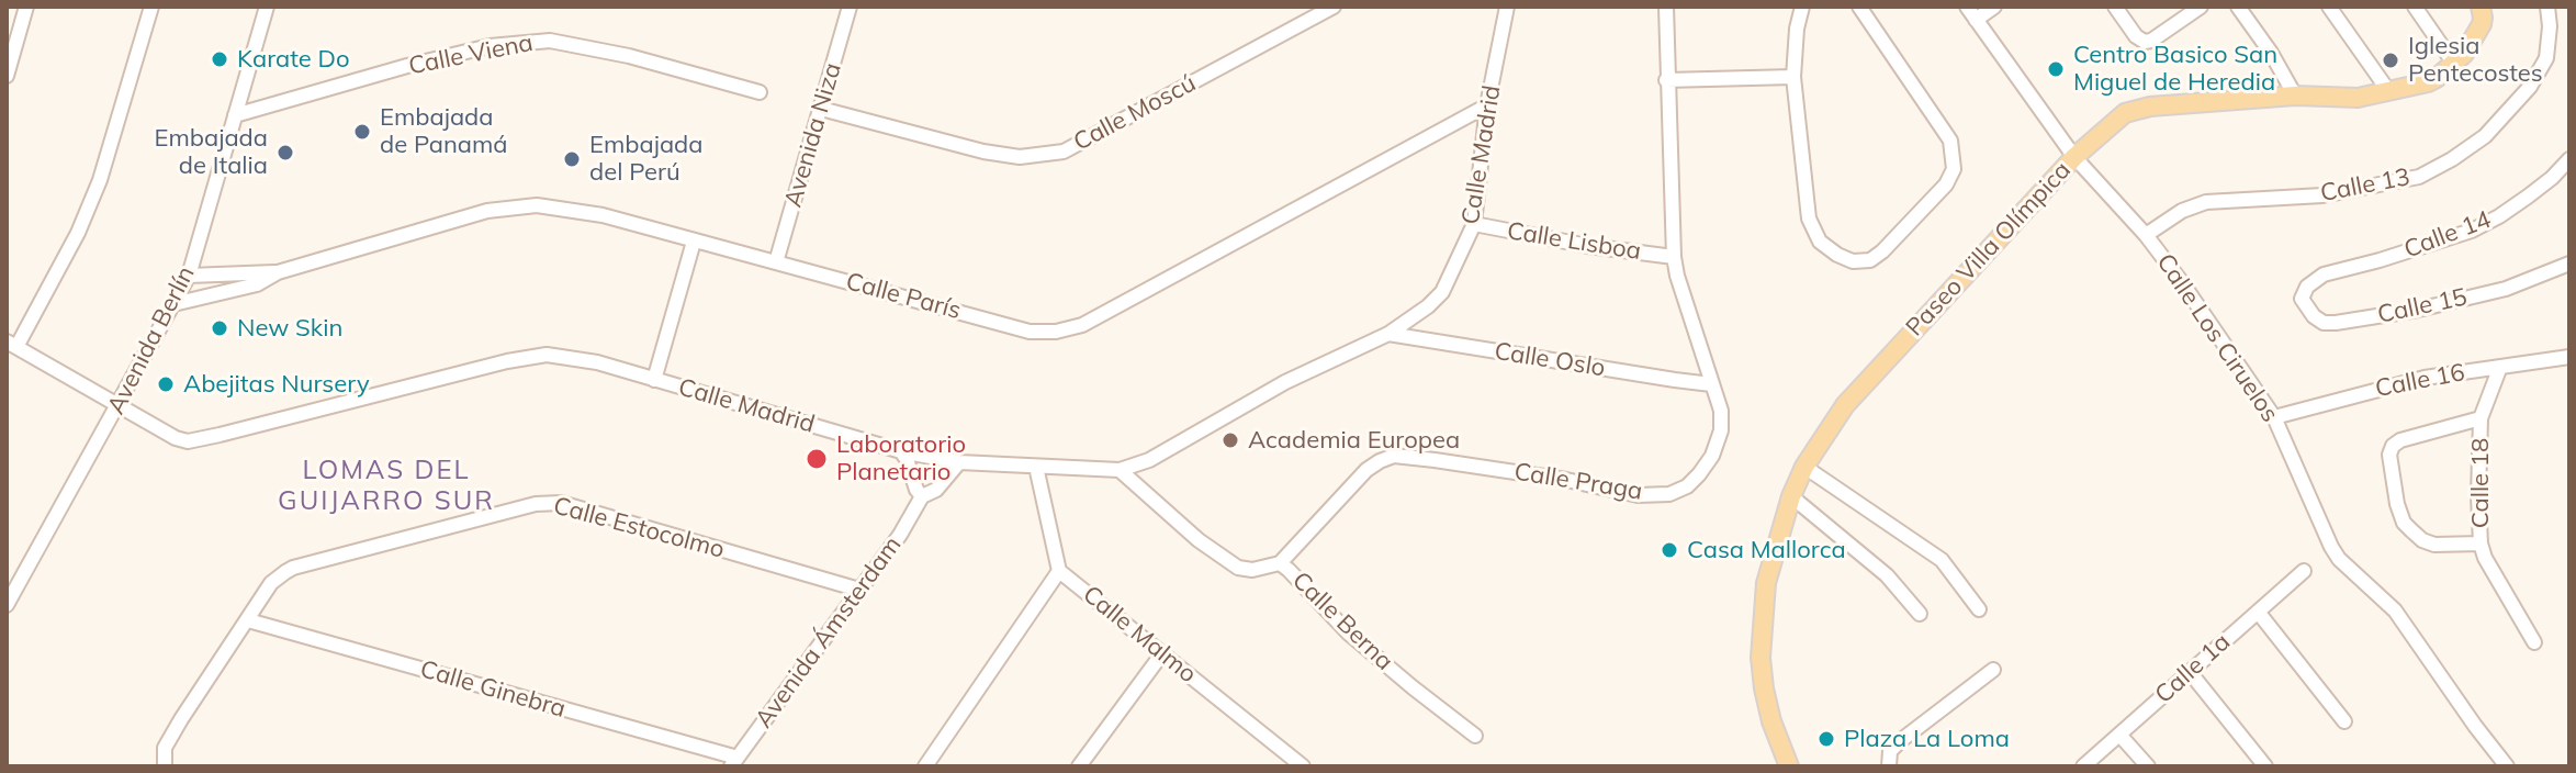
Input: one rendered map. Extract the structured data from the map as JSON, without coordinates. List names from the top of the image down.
{
  "streets": {
    "main road": ["Paseo Villa Olímpica"],
    "street": [
      "Calle Viena",
      "Calle Moscú",
      "Avenida Niza",
      "Calle Madrid",
      "Calle 13",
      "Calle 14",
      "Calle Lisboa",
      "Calle París",
      "Calle 15",
      "Calle Los Ciruelos",
      "Avenida Berlín",
      "Calle Oslo",
      "Calle 16",
      "Calle Praga",
      "Calle 18",
      "Calle Estocolmo",
      "Calle Berna",
      "Avenida Ámsterdam",
      "Calle Malmo",
      "Calle 1a",
      "Calle Ginebra"
    ]
  },
  "crossings": [
    ["Calle Viena", "Avenida Berlín"],
    ["Calle Moscú", "Avenida Niza"],
    ["Avenida Niza", "Calle París"],
    ["Calle Madrid", "Calle Lisboa"],
    ["Calle Madrid", "Calle París"],
    ["Calle Madrid", "Avenida Berlín"],
    ["Calle Madrid", "Calle Oslo"],
    ["Calle Madrid", "Calle Berna"],
    ["Calle Madrid", "Avenida Ámsterdam"],
    ["Calle Madrid", "Calle Malmo"],
    ["Calle 13", "Calle Los Ciruelos"],
    ["Calle 14", "Calle 15"],
    ["Calle Lisboa", "Calle Praga"],
    ["Paseo Villa Olímpica", "Calle Los Ciruelos"],
    ["Calle París", "Avenida Berlín"],
    ["Calle Los Ciruelos", "Calle 16"],
    ["Calle Oslo", "Calle Praga"],
    ["Calle 16", "Calle 18"],
    ["Calle Praga", "Calle Berna"],
    ["Calle Estocolmo", "Avenida Ámsterdam"],
    ["Calle Estocolmo", "Calle Ginebra"],
    ["Avenida Ámsterdam", "Calle Ginebra"]
  ],
  "districts": ["LOMAS DEL GUIJARRO SUR"],
  "places": [
    "Karate Do",
    "Iglesia Pentecostes",
    "Centro Basico San Miguel de Heredia",
    "Embajada de Panamá",
    "Embajada de Italia",
    "Embajada del Perú",
    "New Skin",
    "Abejitas Nursery",
    "Academia Europea",
    "Laboratorio Planetario",
    "Casa Mallorca",
    "Plaza La Loma"
  ]
}
